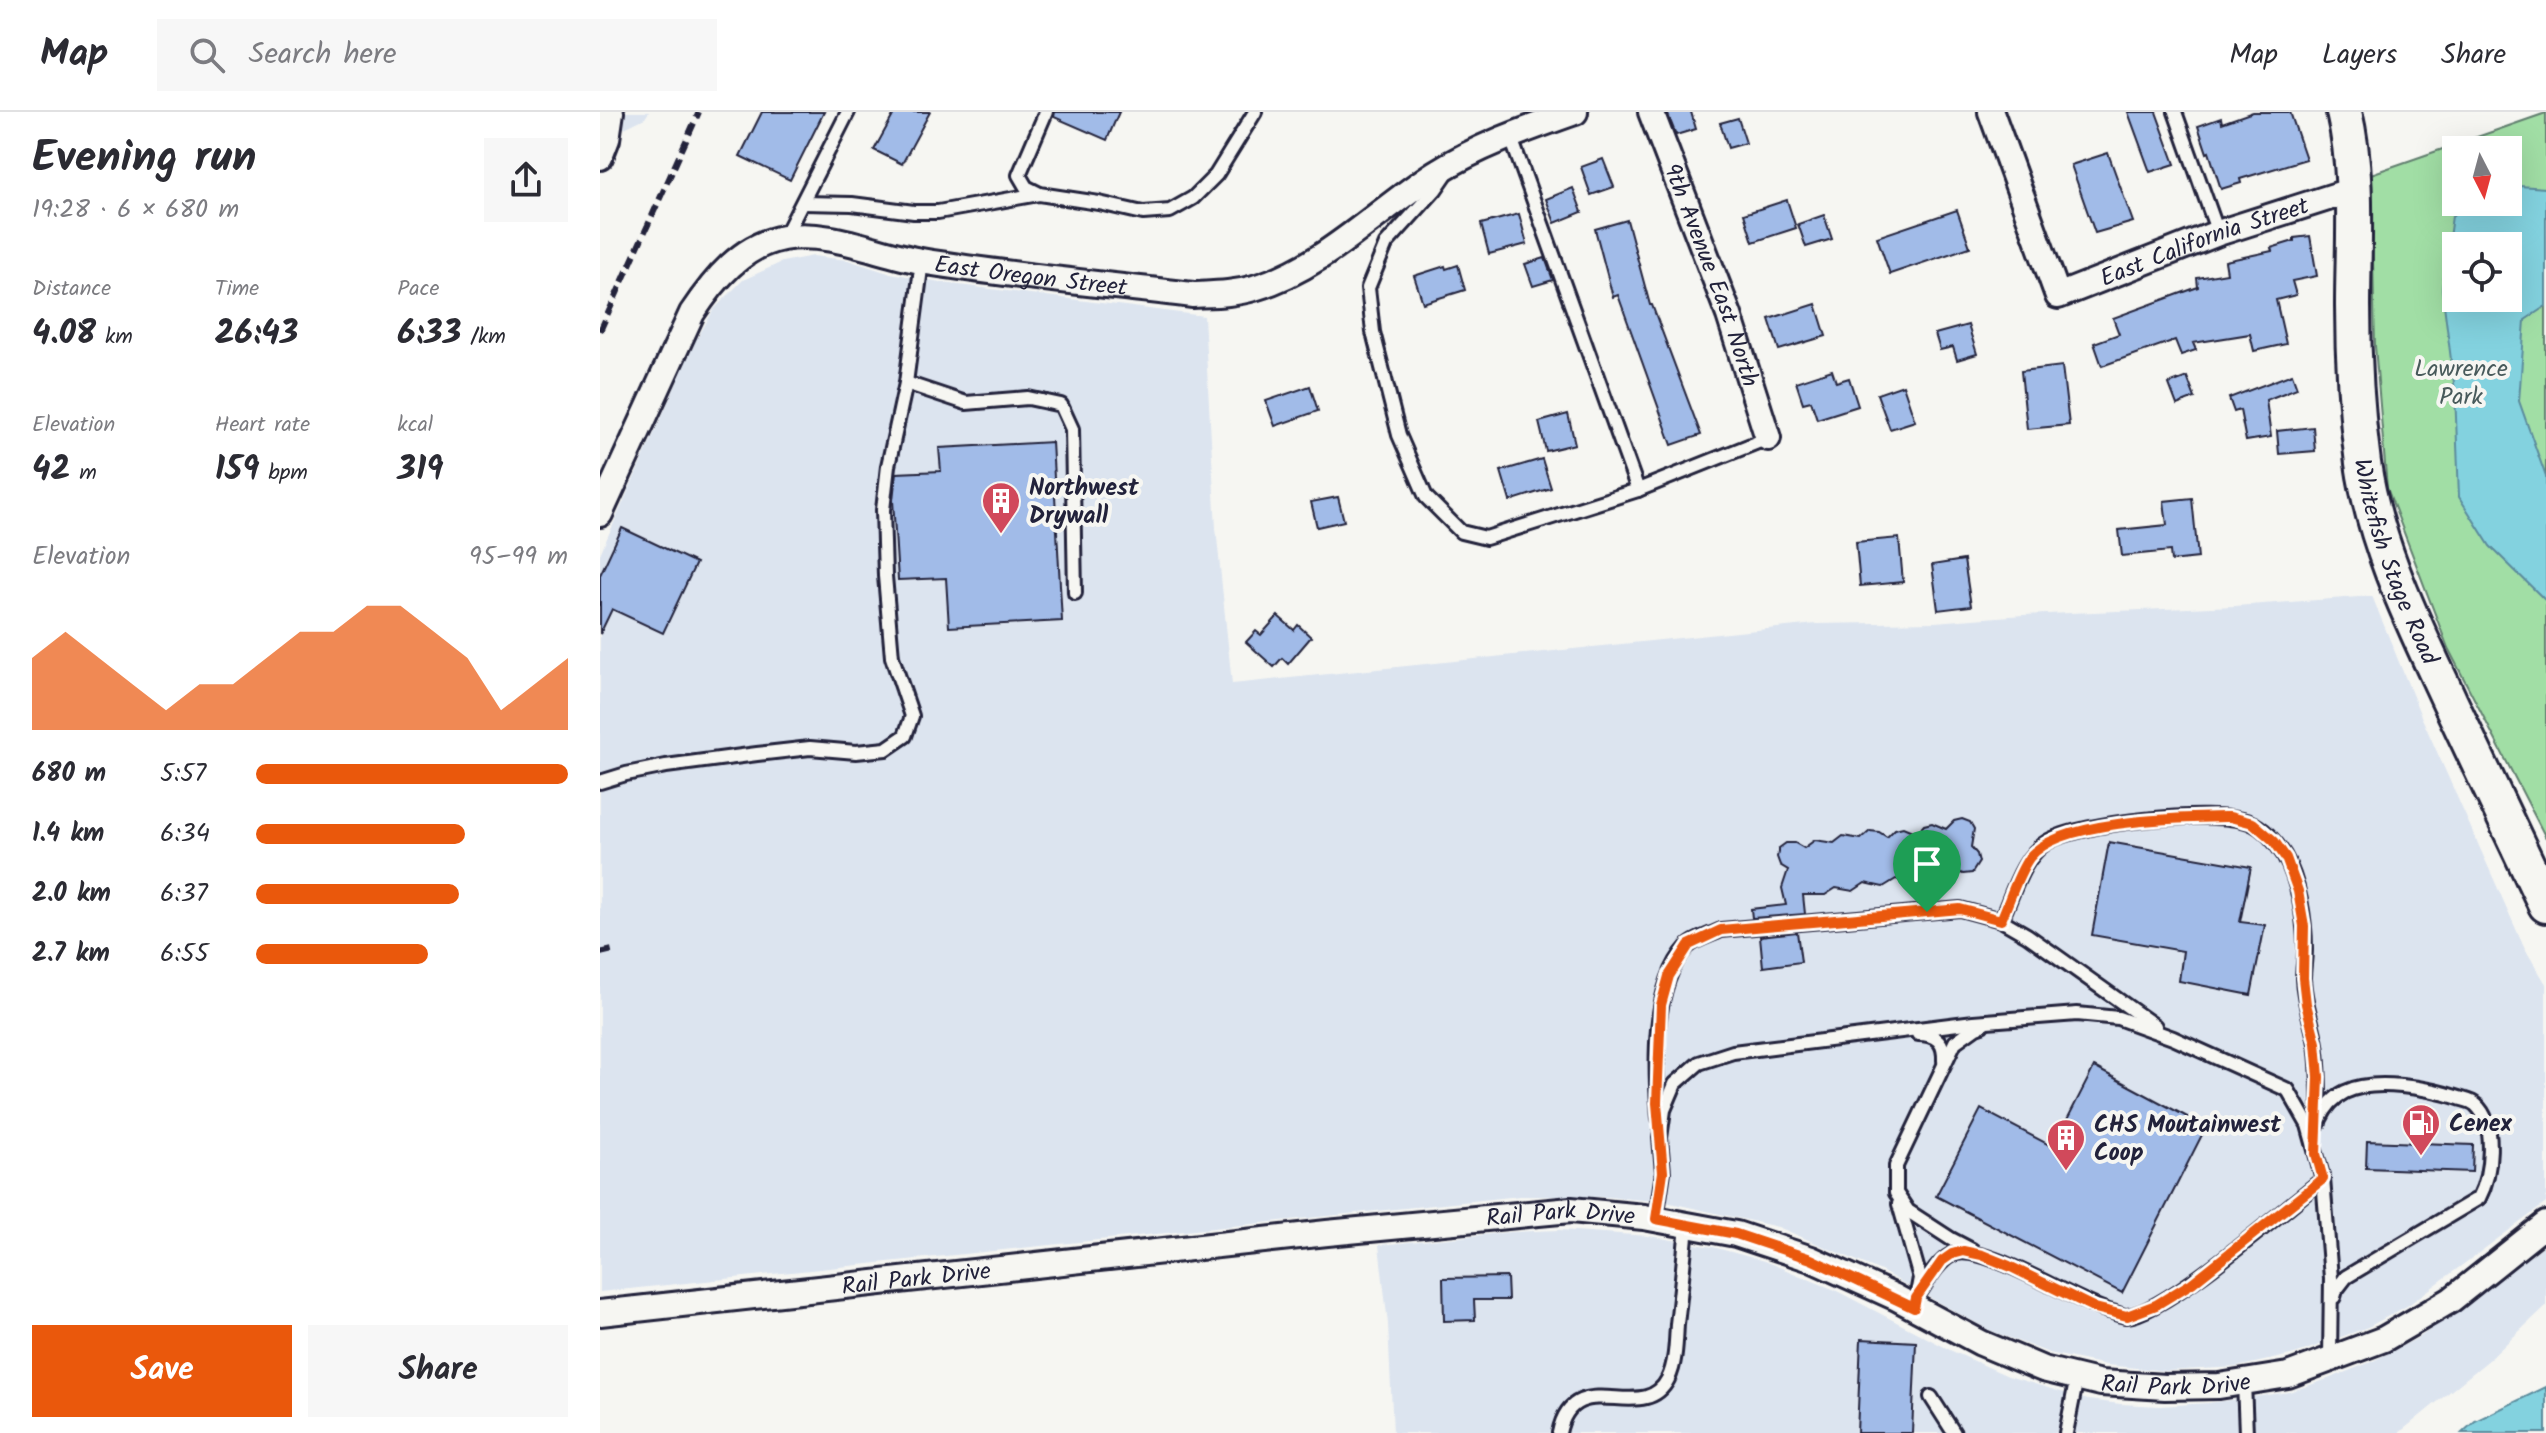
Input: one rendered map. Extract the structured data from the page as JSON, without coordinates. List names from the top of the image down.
{
  "streets": {
    "main road": ["Whitefish Stage Road"],
    "street": [
      "East California Street",
      "East Oregon Street",
      "9th Avenue East North",
      "Rail Park Drive"
    ]
  },
  "crossings": [
    ["East California Street", "Whitefish Stage Road"]
  ],
  "parks": ["Lawrence Park"],
  "places": {
    "building": ["Northwest Drywall", "CHS Moutainwest Coop"],
    "fuel station": ["Cenex"]
  },
  "north": "bottom",
  "page": {
    "header": "Map",
    "search": "Search here",
    "nav": ["Map", "Layers", "Share"],
    "heading": ["Evening run", "19:28 · 6 × 680 m"],
    "stats": [
      ["Distance", "4.08 km"],
      ["Time", "26:43"],
      ["Pace", "6:33 /km"],
      ["Elevation", "42 m"],
      ["Heart rate", "159 bpm"],
      ["kcal", "319"]
    ],
    "chart": ["Elevation", "95–99 m"],
    "list": [
      {
        "name": "680 m",
        "note": "5:57"
      },
      {
        "name": "1.4 km",
        "note": "6:34"
      },
      {
        "name": "2.0 km",
        "note": "6:37"
      },
      {
        "name": "2.7 km",
        "note": "6:55"
      }
    ],
    "buttons": ["Save", "Share"]
  }
}
